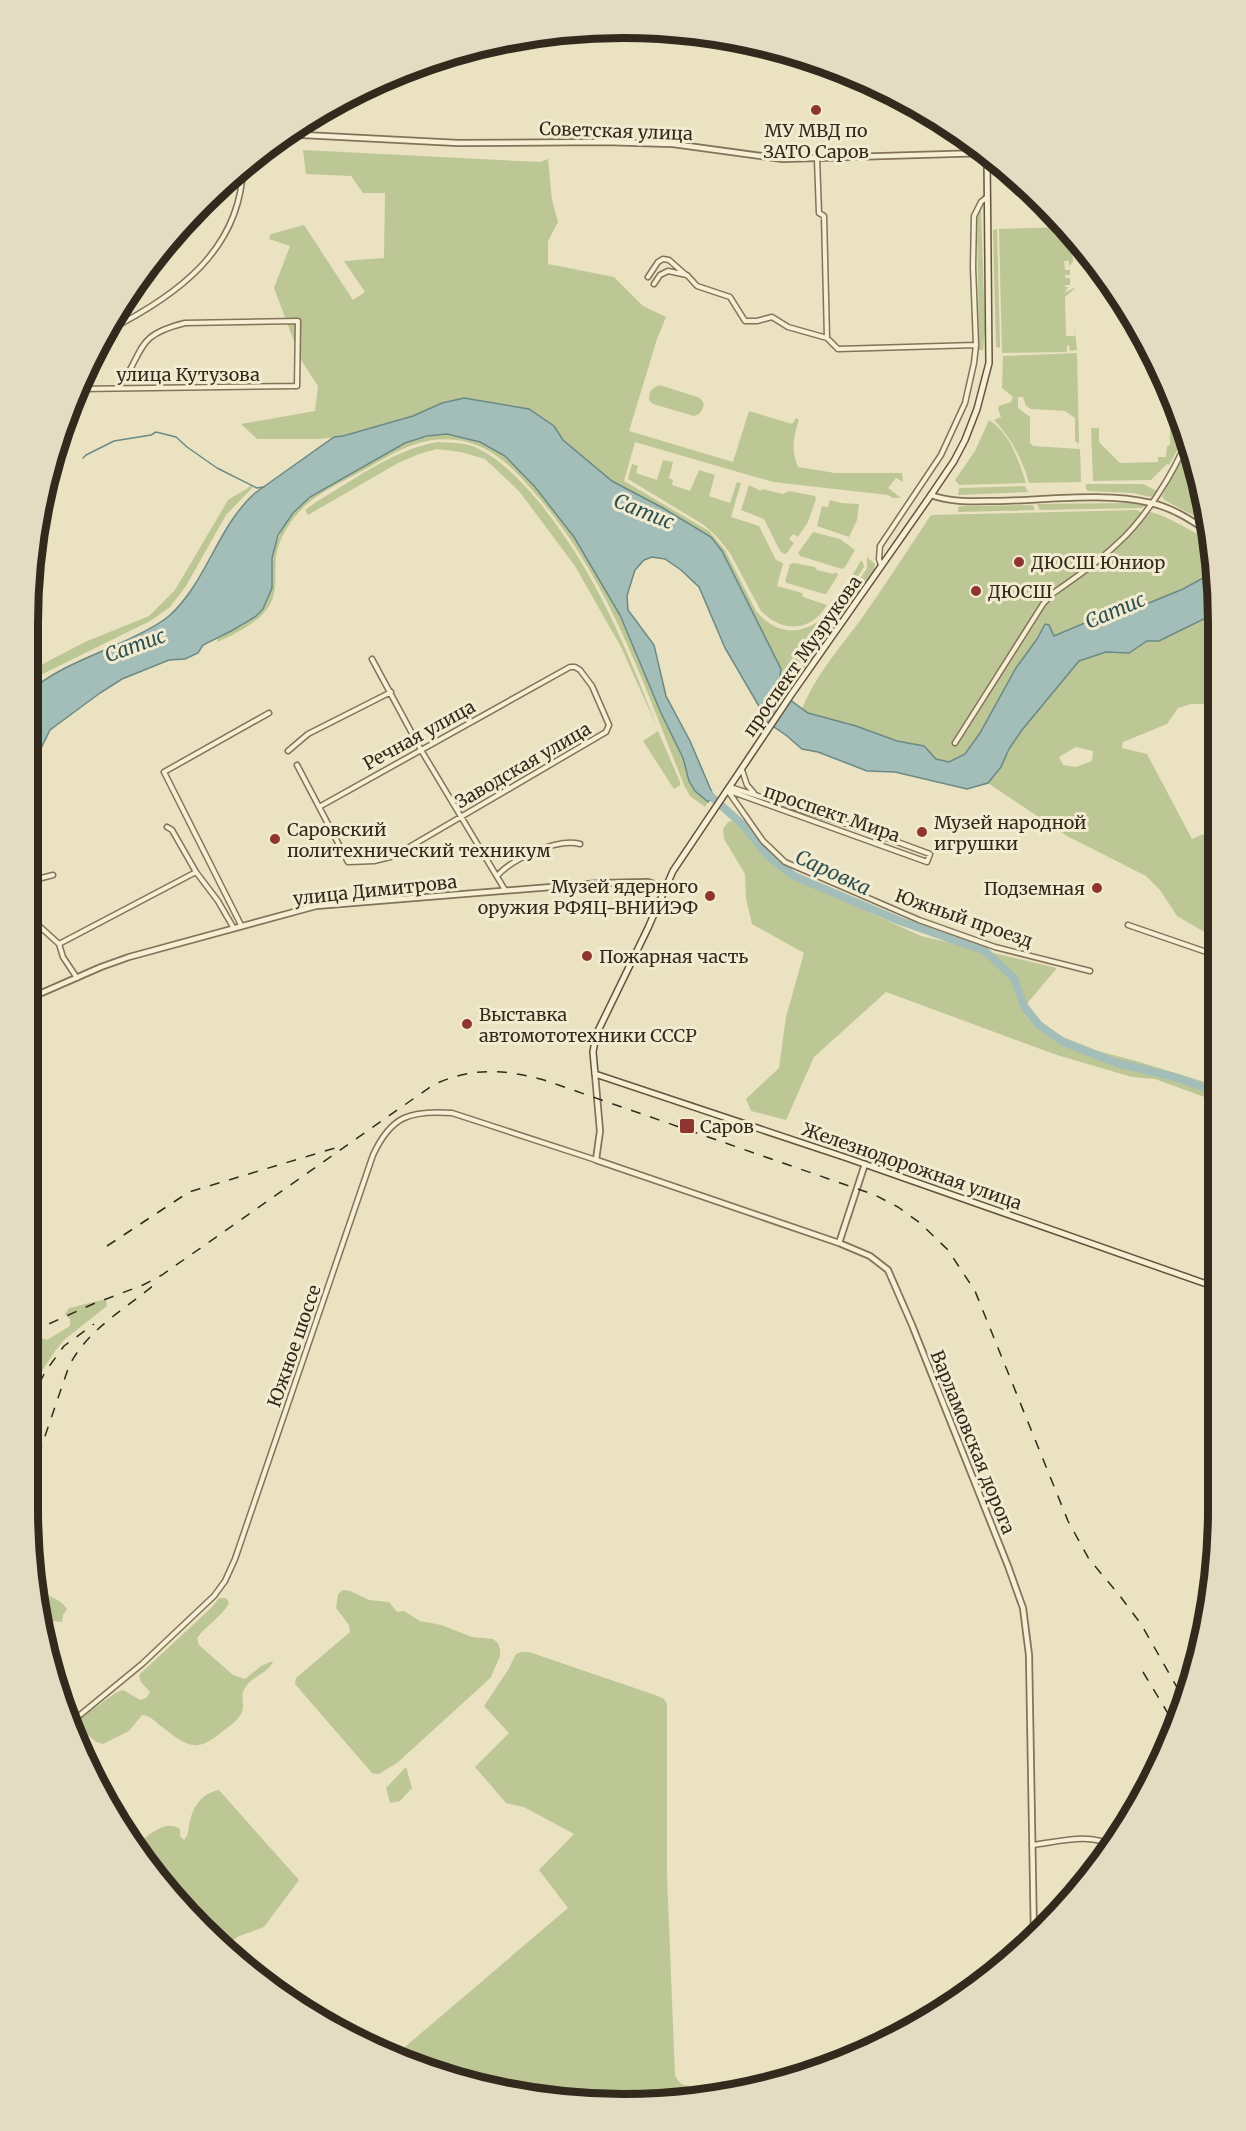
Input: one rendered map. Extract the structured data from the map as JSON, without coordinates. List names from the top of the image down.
{
  "streets": {
    "main road": ["проспект Музрукова", "Железнодорожная улица"],
    "street": [
      "Советская улица",
      "улица Кутузова",
      "Речная улица",
      "Заводская улица",
      "проспект Мира",
      "улица Димитрова",
      "Южный проезд",
      "Южное шоссе",
      "Варламовская дорога"
    ]
  },
  "crossings": [
    ["проспект Музрукова", "проспект Мира"],
    ["проспект Музрукова", "улица Димитрова"],
    ["проспект Музрукова", "Южный проезд"],
    ["проспект Музрукова", "Железнодорожная улица"],
    ["проспект Музрукова", "Южное шоссе"],
    ["проспект Музрукова", "Варламовская дорога"],
    ["Речная улица", "Заводская улица"],
    ["проспект Мира", "Южный проезд"],
    ["Южное шоссе", "Варламовская дорога"]
  ],
  "water": ["Сатис", "Саровка"],
  "places": {
    "other": [
      "МУ МВД по ЗАТО Саров",
      "ДЮСШ Юниор",
      "ДЮСШ",
      "Музей народной игрушки",
      "Саровский политехнический техникум",
      "Подземная",
      "Музей ядерного оружия РФЯЦ-ВНИИЭФ",
      "Пожарная часть",
      "Выставка автомототехники СССР"
    ],
    "transit": ["Саров"]
  }
}
